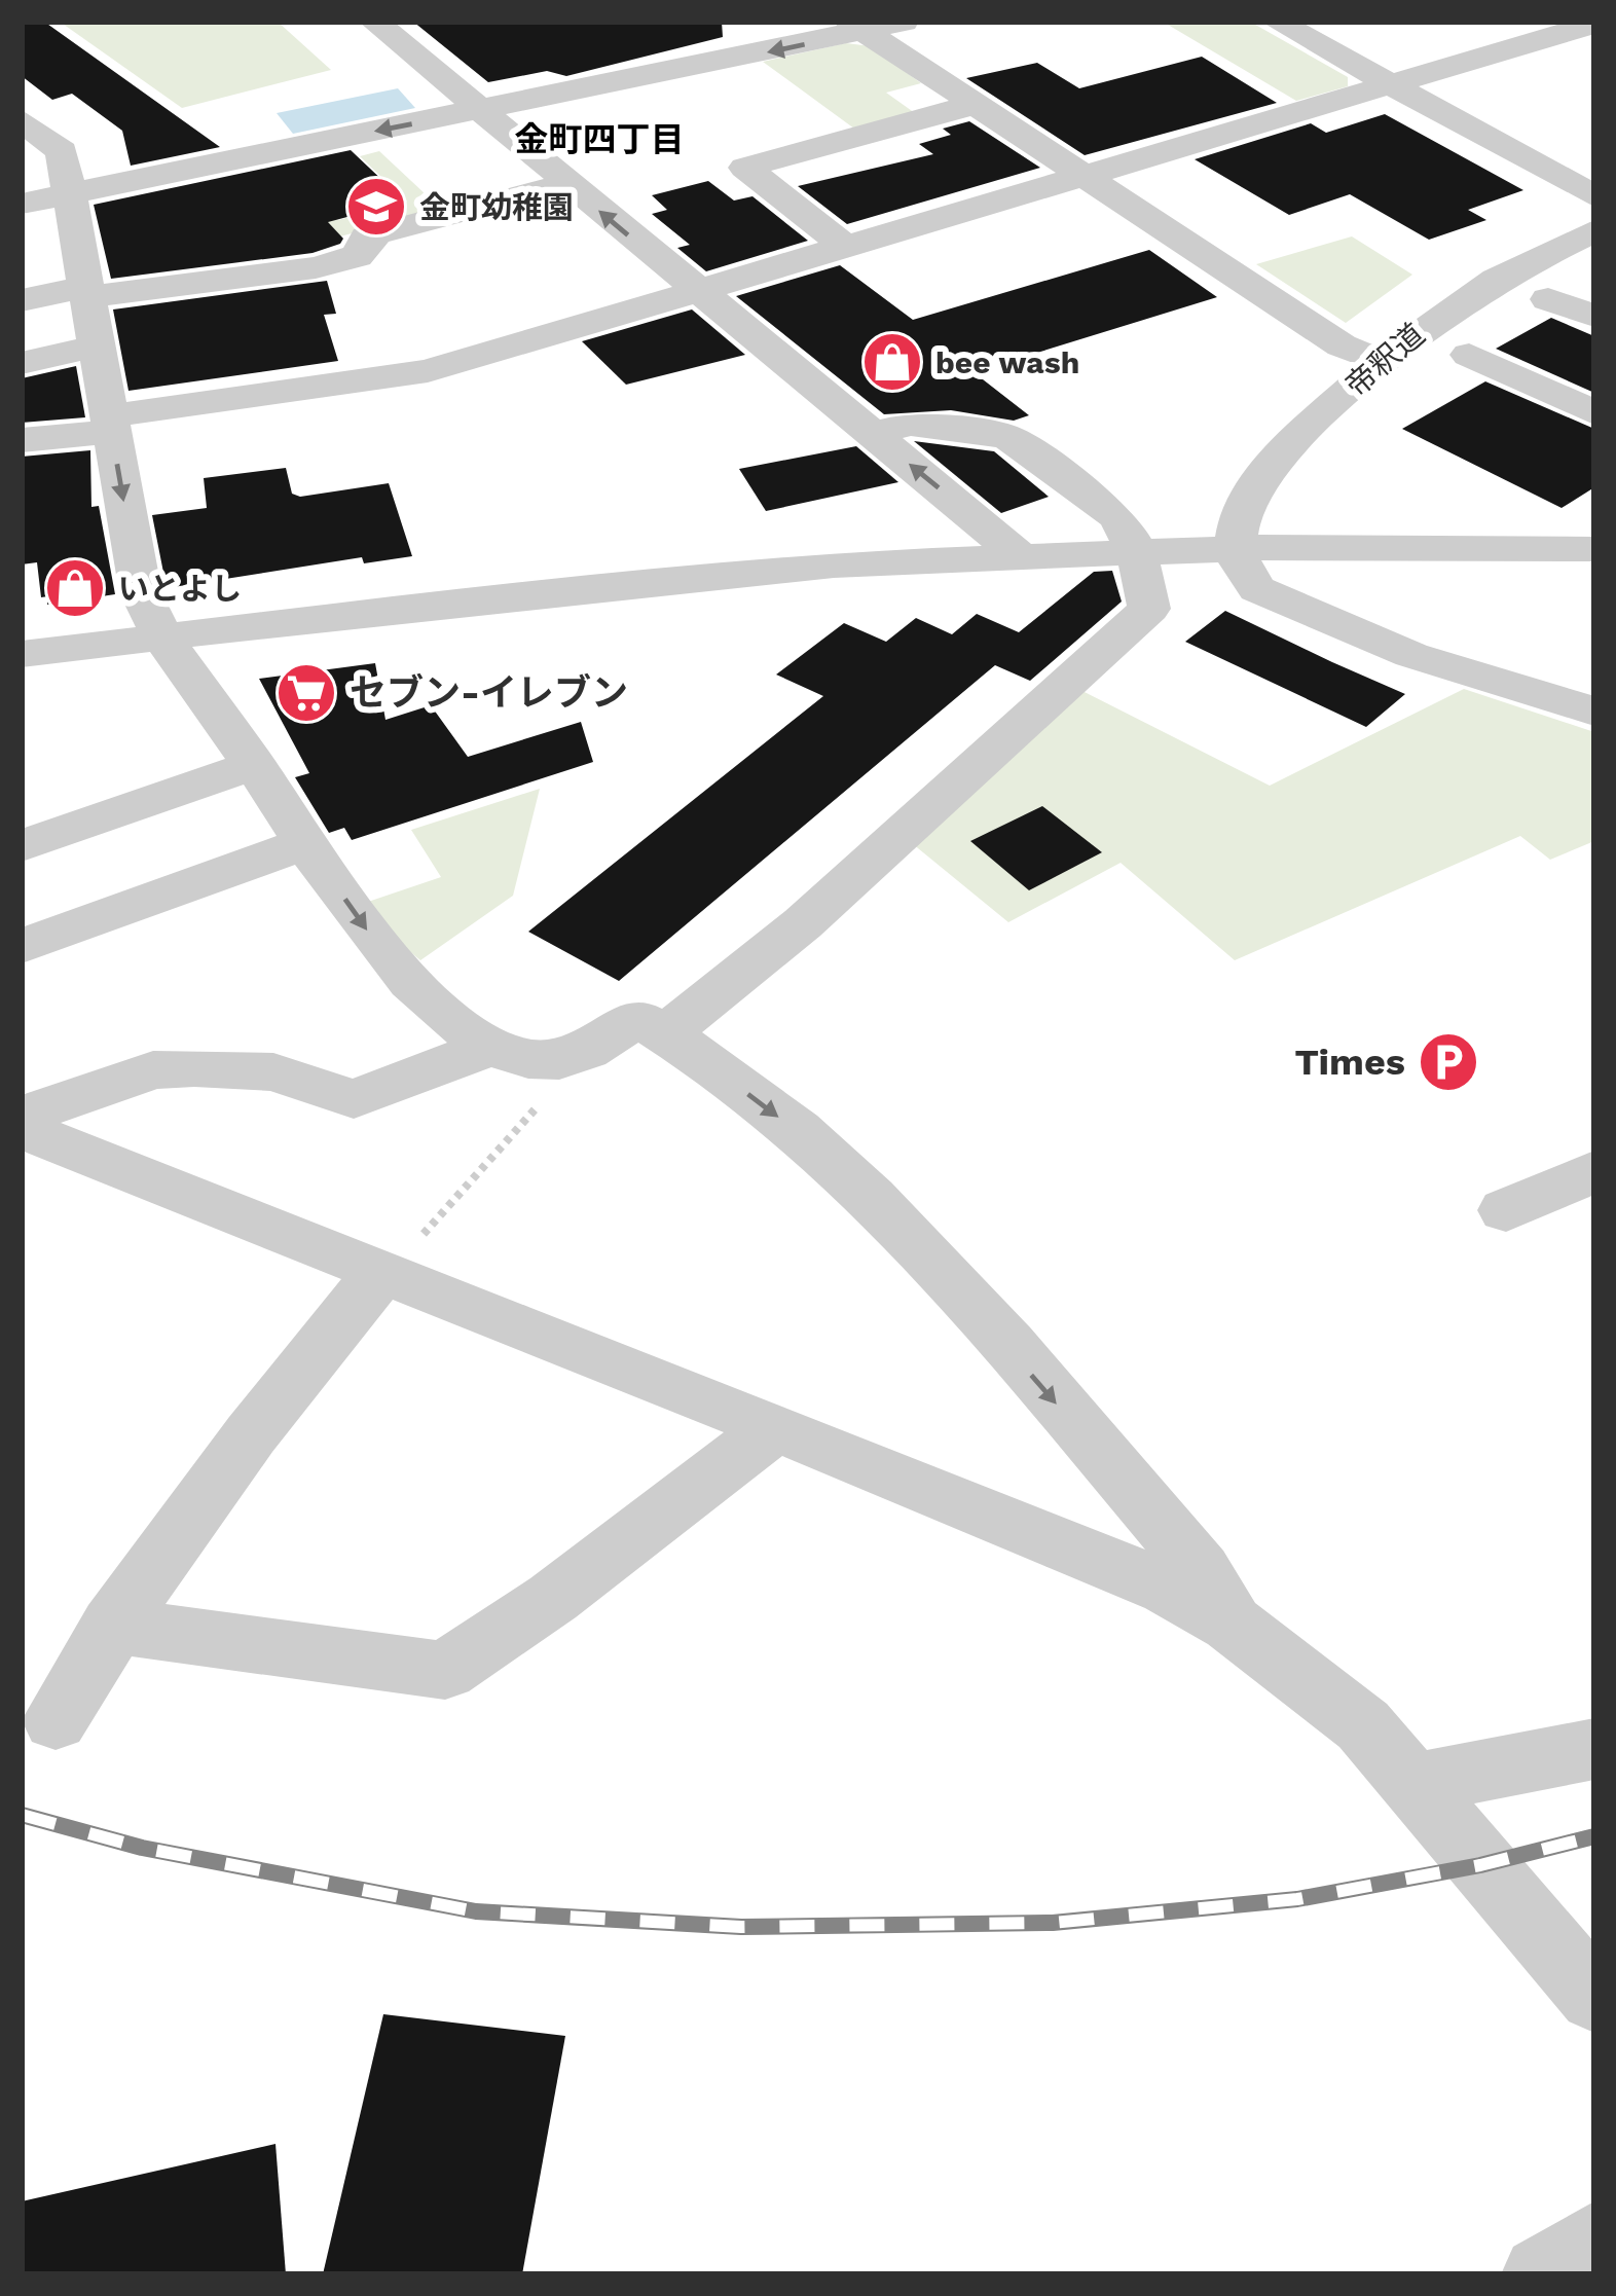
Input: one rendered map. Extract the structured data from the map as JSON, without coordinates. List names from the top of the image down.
{
  "streets": {
    "street": ["帝釈道"]
  },
  "districts": ["金町四丁目"],
  "places": {
    "school or university": ["金町幼稚園"],
    "shop": ["bee wash", "いとよし"],
    "supermarket": ["セブン-イレブン"],
    "parking": ["Times"]
  }
}
